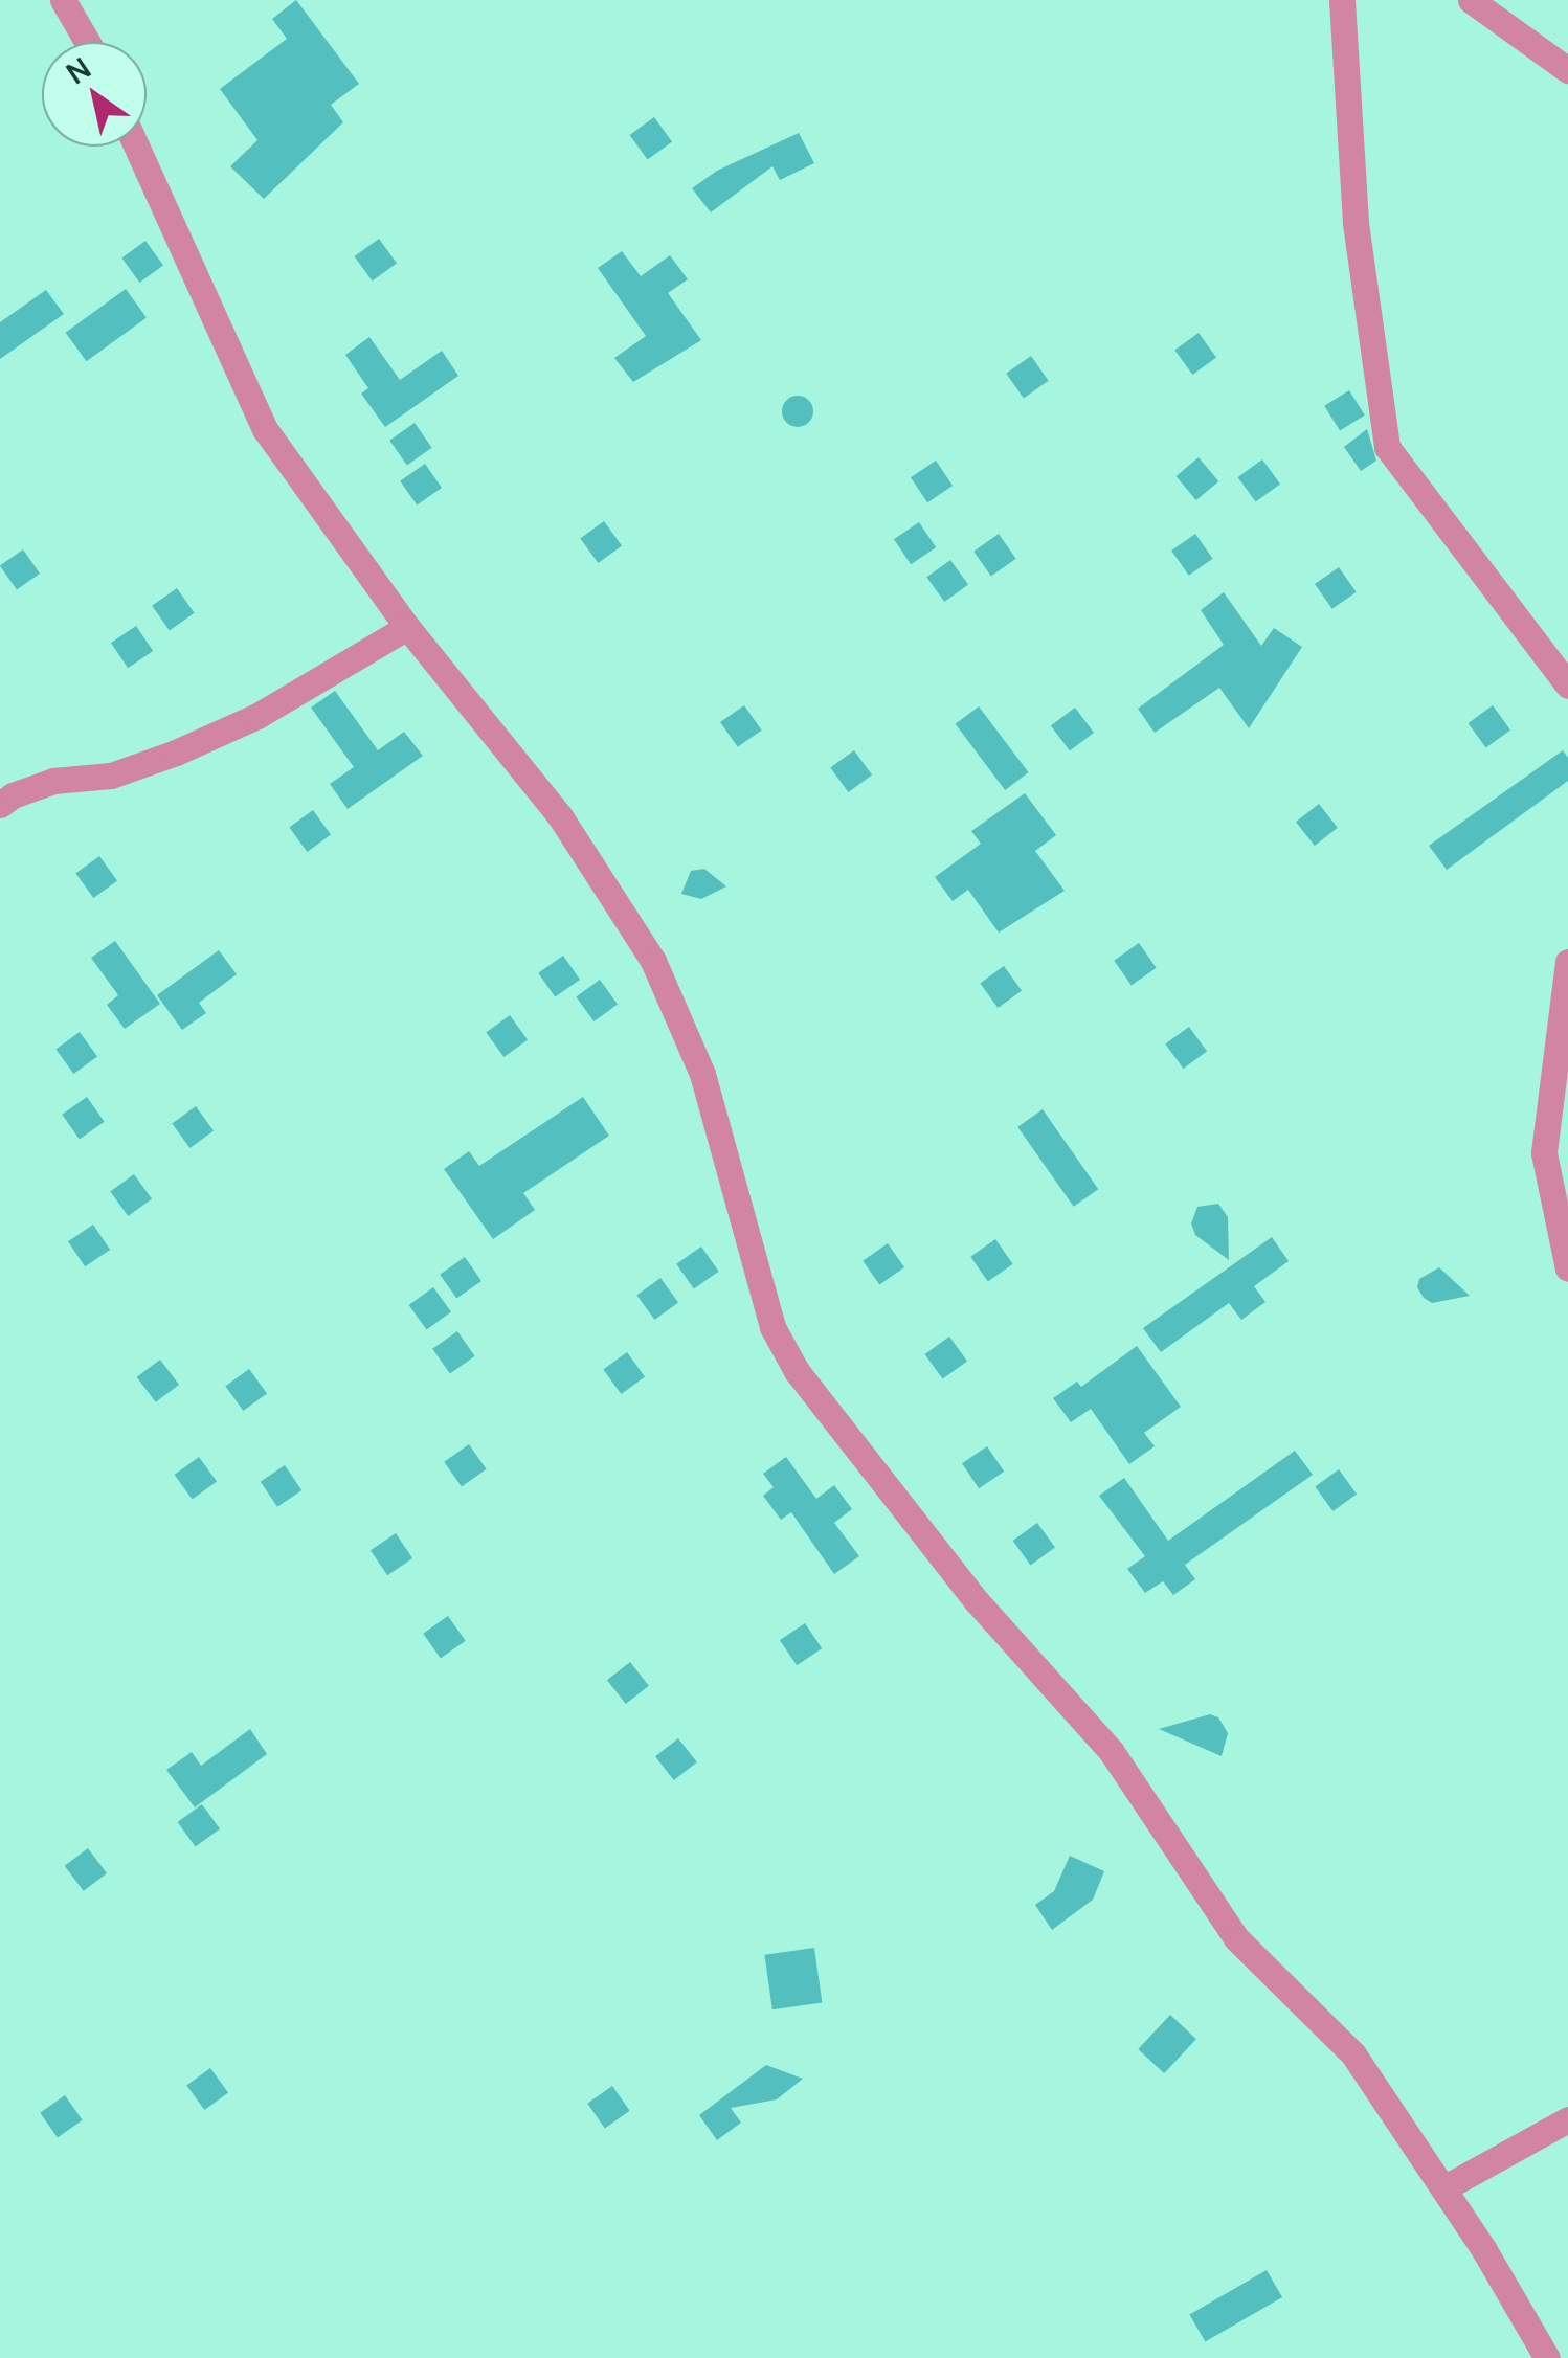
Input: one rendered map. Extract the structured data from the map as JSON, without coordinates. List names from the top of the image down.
{
  "north": "top left"
}
